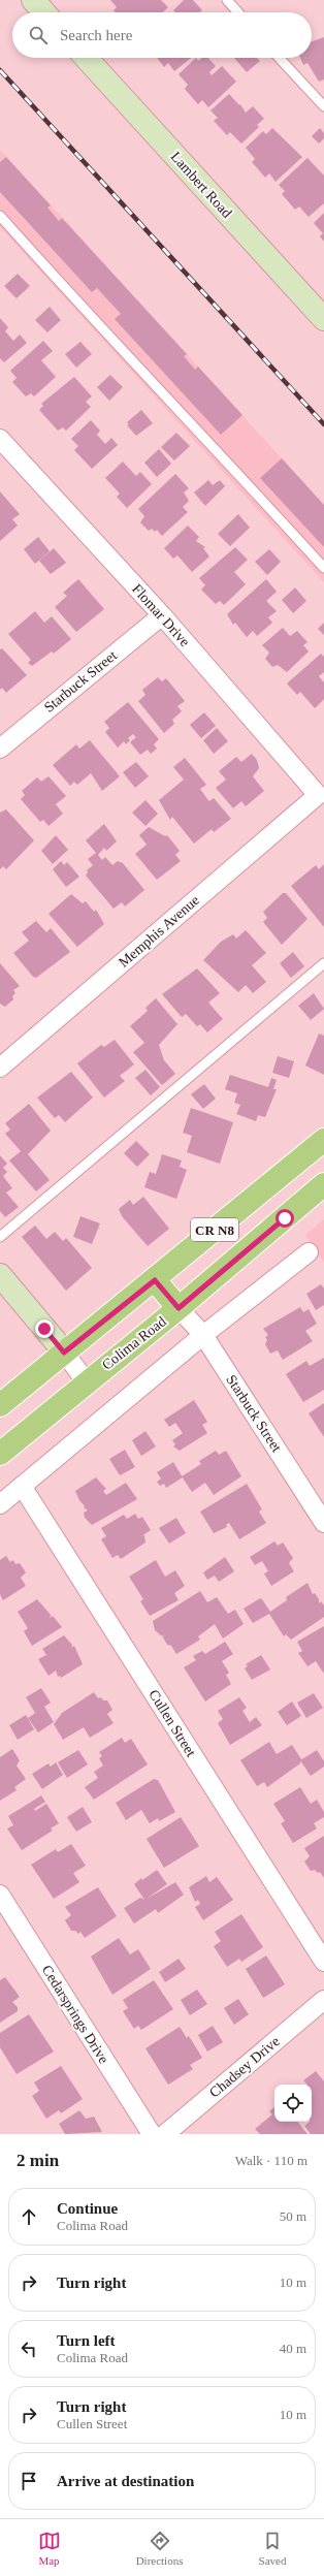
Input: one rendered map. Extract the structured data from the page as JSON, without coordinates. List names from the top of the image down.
{
  "streets": {
    "main road": ["Lambert Road", "CR N8", "Colima Road"],
    "street": [
      "Flomar Drive",
      "Starbuck Street",
      "Memphis Avenue",
      "Cullen Street",
      "Cedarsprings Drive",
      "Chadsey Drive"
    ]
  },
  "crossings": [
    ["Flomar Drive", "Starbuck Street"],
    ["Flomar Drive", "Memphis Avenue"],
    ["Starbuck Street", "Colima Road"]
  ],
  "page": {
    "search": "Search here",
    "heading": ["2 min", "Walk · 110 m"],
    "list": [
      ["Continue", "Colima Road", "50 m"],
      ["Turn right", "10 m"],
      ["Turn left", "Colima Road", "40 m"],
      ["Turn right", "Cullen Street", "10 m"],
      "Arrive at destination"
    ],
    "nav": ["Map", "Directions", "Saved"]
  }
}
